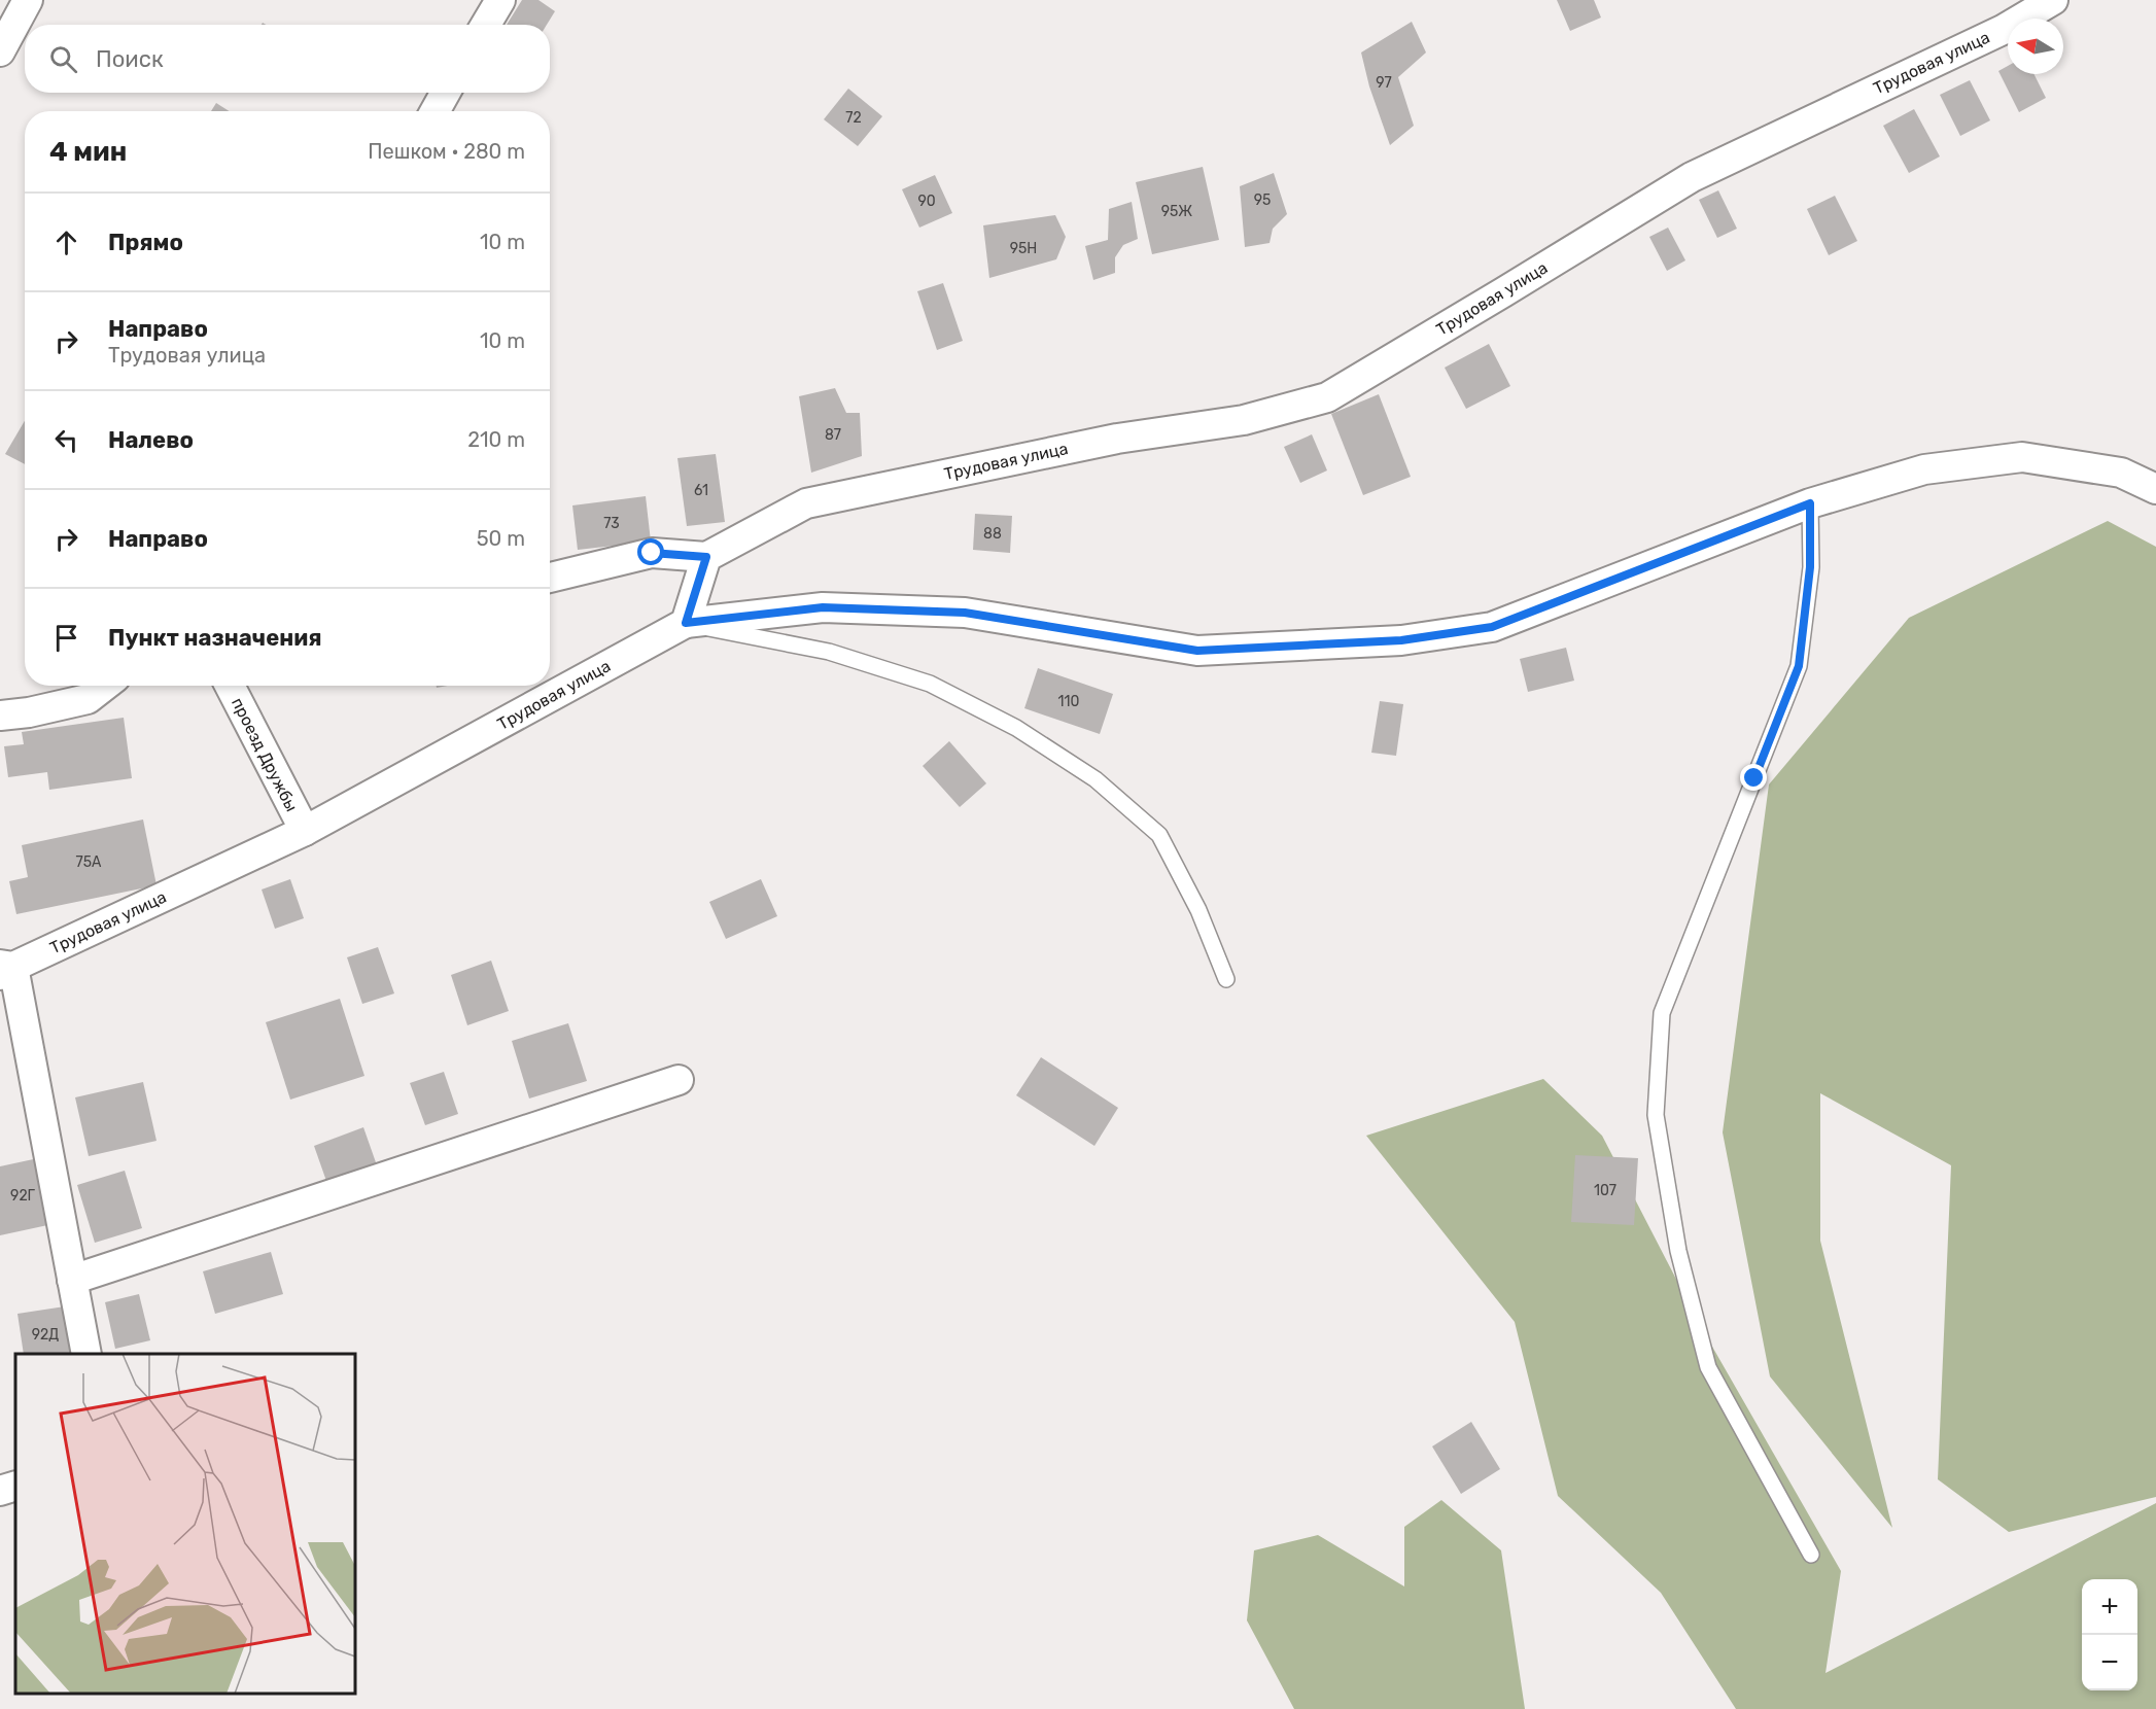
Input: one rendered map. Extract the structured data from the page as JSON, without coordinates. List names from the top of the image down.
{
  "streets": {
    "street": ["Трудовая улица", "проезд Дружбы"]
  },
  "crossings": [
    ["Трудовая улица", "проезд Дружбы"]
  ],
  "house_numbers": [
    "97",
    "72",
    "95",
    "90",
    "95Ж",
    "95Н",
    "87",
    "61",
    "73",
    "88",
    "110",
    "75А",
    "107",
    "92Г",
    "92Д"
  ],
  "north": "left",
  "page": {
    "search": "Поиск",
    "heading": ["4 мин", "Пешком · 280 m"],
    "list": [
      ["Прямо", "10 m"],
      ["Направо", "Трудовая улица", "10 m"],
      ["Налево", "210 m"],
      ["Направо", "50 m"],
      "Пункт назначения"
    ],
    "map_buttons": ["+", "−"]
  }
}
